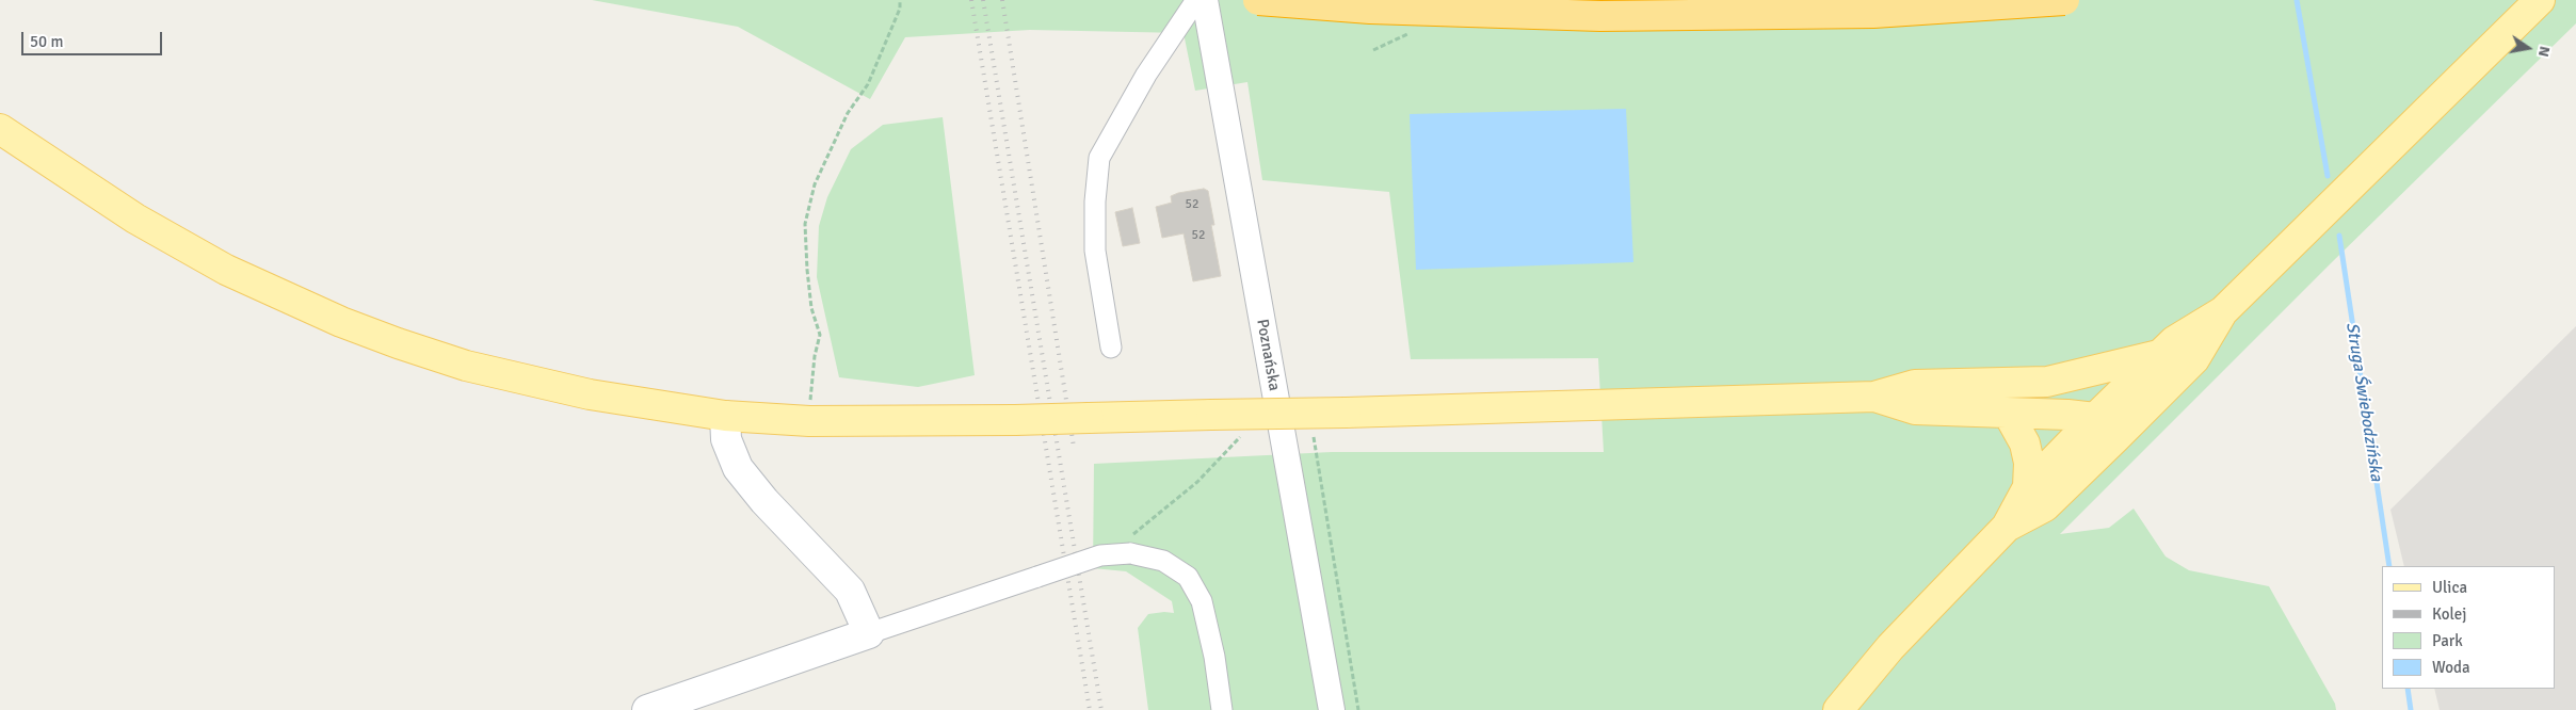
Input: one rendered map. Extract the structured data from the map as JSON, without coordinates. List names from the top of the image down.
{
  "streets": {
    "street": ["Poznańska"]
  },
  "water": ["Struga Świebodzińska"],
  "house_numbers": ["52", "52"],
  "legend": [
    "Ulica",
    "Kolej",
    "Park",
    "Woda"
  ],
  "scale_bar": "50 m",
  "north": "right"
}
